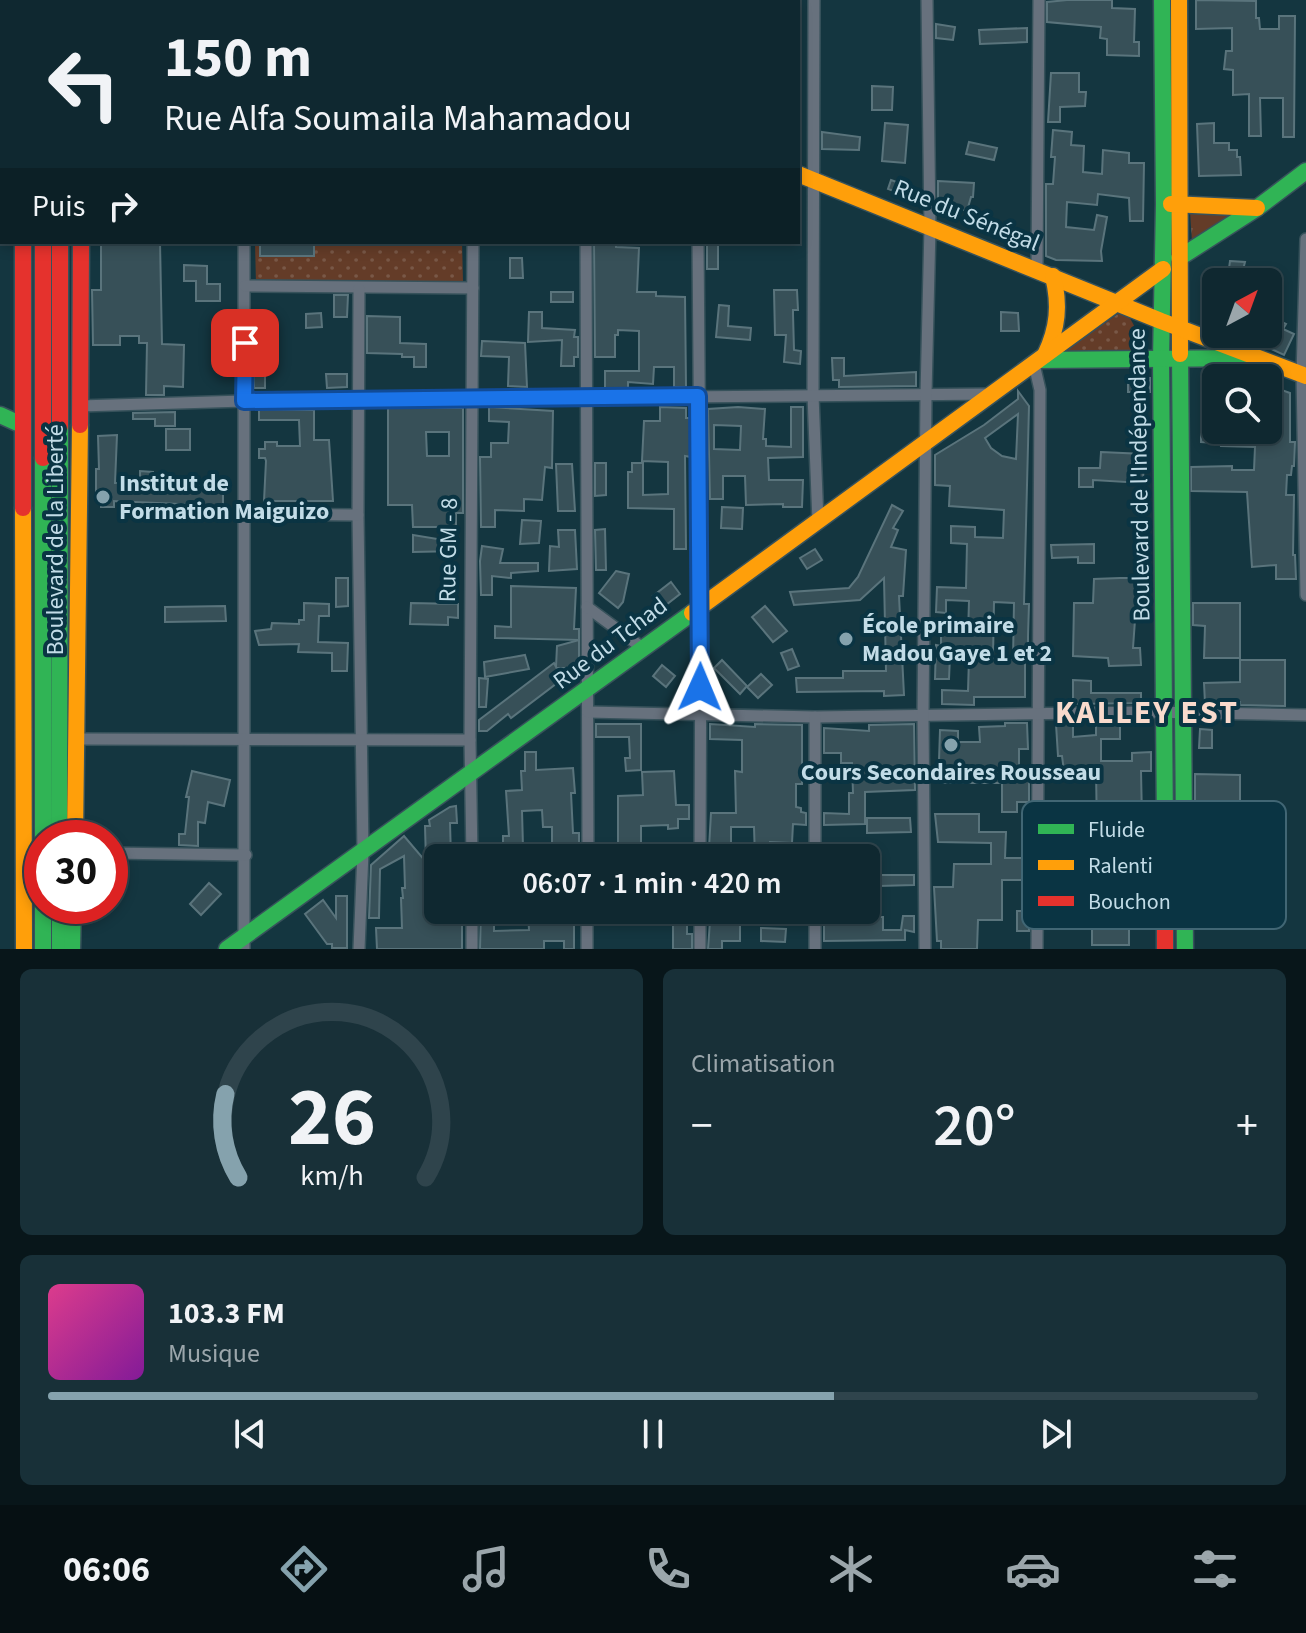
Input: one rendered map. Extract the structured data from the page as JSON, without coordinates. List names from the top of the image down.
{
  "streets": {
    "main road": [
      "Rue du Sénégal",
      "Boulevard de l'Indépendance",
      "Boulevard de la Liberté",
      "Rue du Tchad"
    ],
    "street": ["Rue GM - 8"]
  },
  "crossings": [
    ["Rue du Sénégal", "Boulevard de l'Indépendance"],
    ["Rue du Sénégal", "Rue du Tchad"],
    ["Boulevard de l'Indépendance", "Rue du Tchad"],
    ["Rue GM - 8", "Rue du Tchad"]
  ],
  "districts": ["KALLEY EST"],
  "places": ["Institut de Formation Maiguizo", "École primaire Madou Gaye 1 et 2", "Cours Secondaires Rousseau"],
  "legend": ["Fluide", "Ralenti", "Bouchon"],
  "north": "top right",
  "page": {
    "turn": ["150 m", "Rue Alfa Soumaila Mahamadou"],
    "then": "Puis",
    "limit": "30",
    "trip": "06:07 · 1 min · 420 m",
    "tile": "Climatisation",
    "heat": ["−", "20°", "+"],
    "song": ["103.3 FM", "Musique"],
    "tabs": "06:06",
    "gauge": ["26", "km/h"]
  }
}
